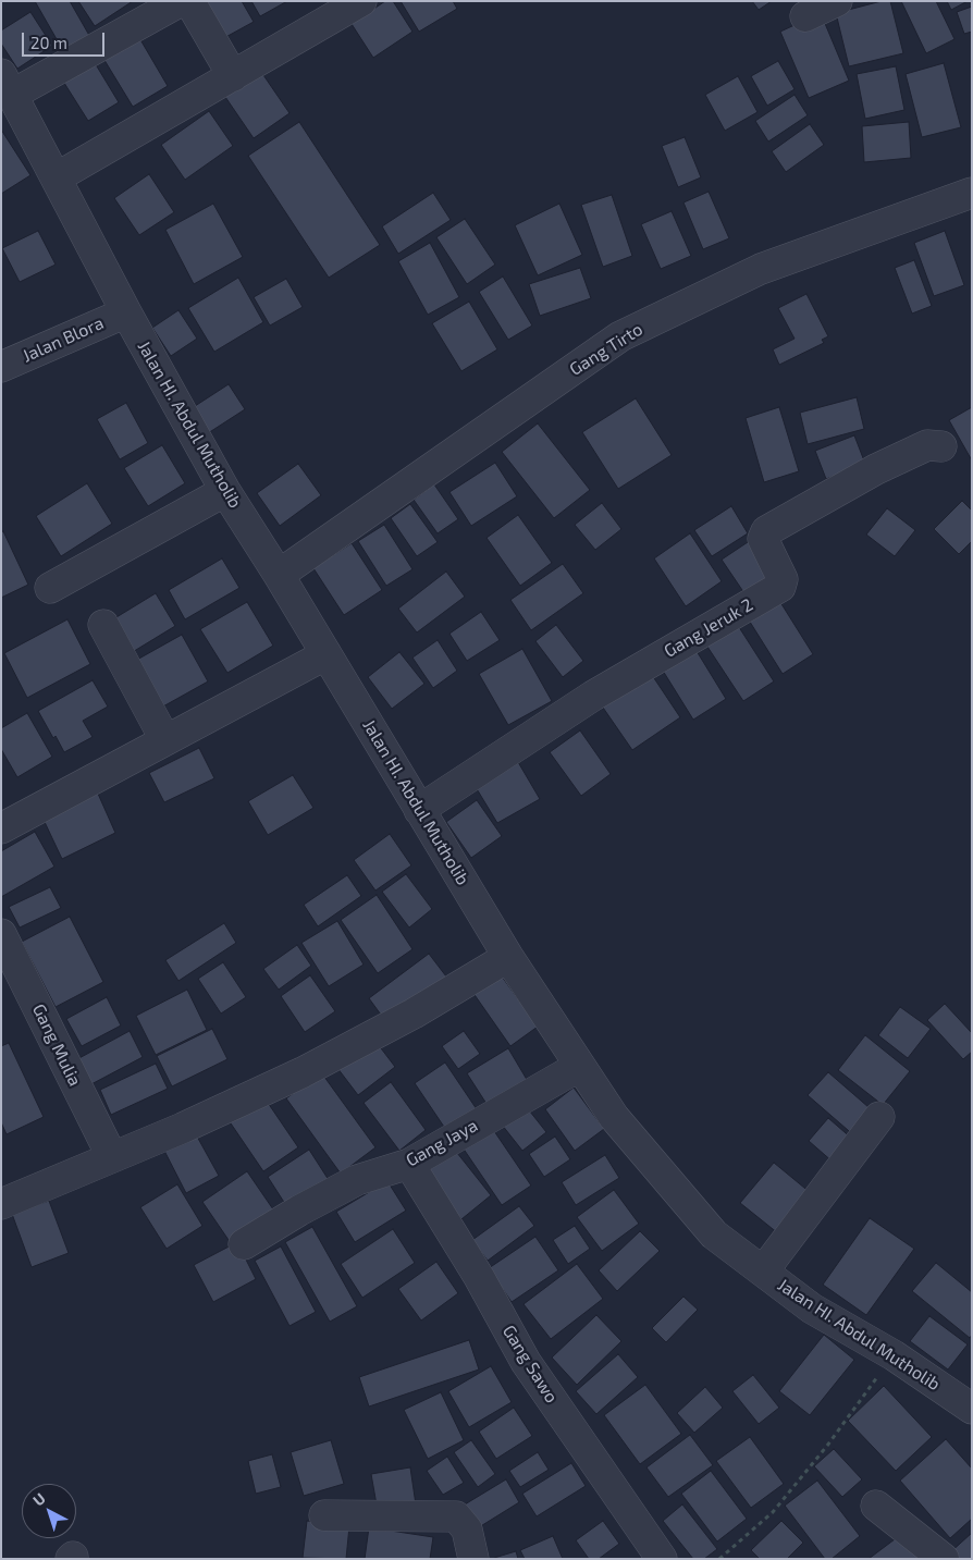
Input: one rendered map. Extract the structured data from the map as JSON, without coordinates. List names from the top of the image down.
{
  "streets": {
    "street": [
      "Jalan Blora",
      "Gang Tirto",
      "Jalan HI. Abdul Mutholib",
      "Gang Jeruk 2",
      "Gang Mulia",
      "Gang Jaya",
      "Gang Sawo"
    ]
  },
  "crossings": [
    ["Jalan Blora", "Jalan HI. Abdul Mutholib"],
    ["Gang Tirto", "Jalan HI. Abdul Mutholib"],
    ["Jalan HI. Abdul Mutholib", "Gang Jeruk 2"],
    ["Jalan HI. Abdul Mutholib", "Gang Jaya"],
    ["Gang Jaya", "Gang Sawo"]
  ],
  "scale_bar": "20 m",
  "north": "top left"
}
